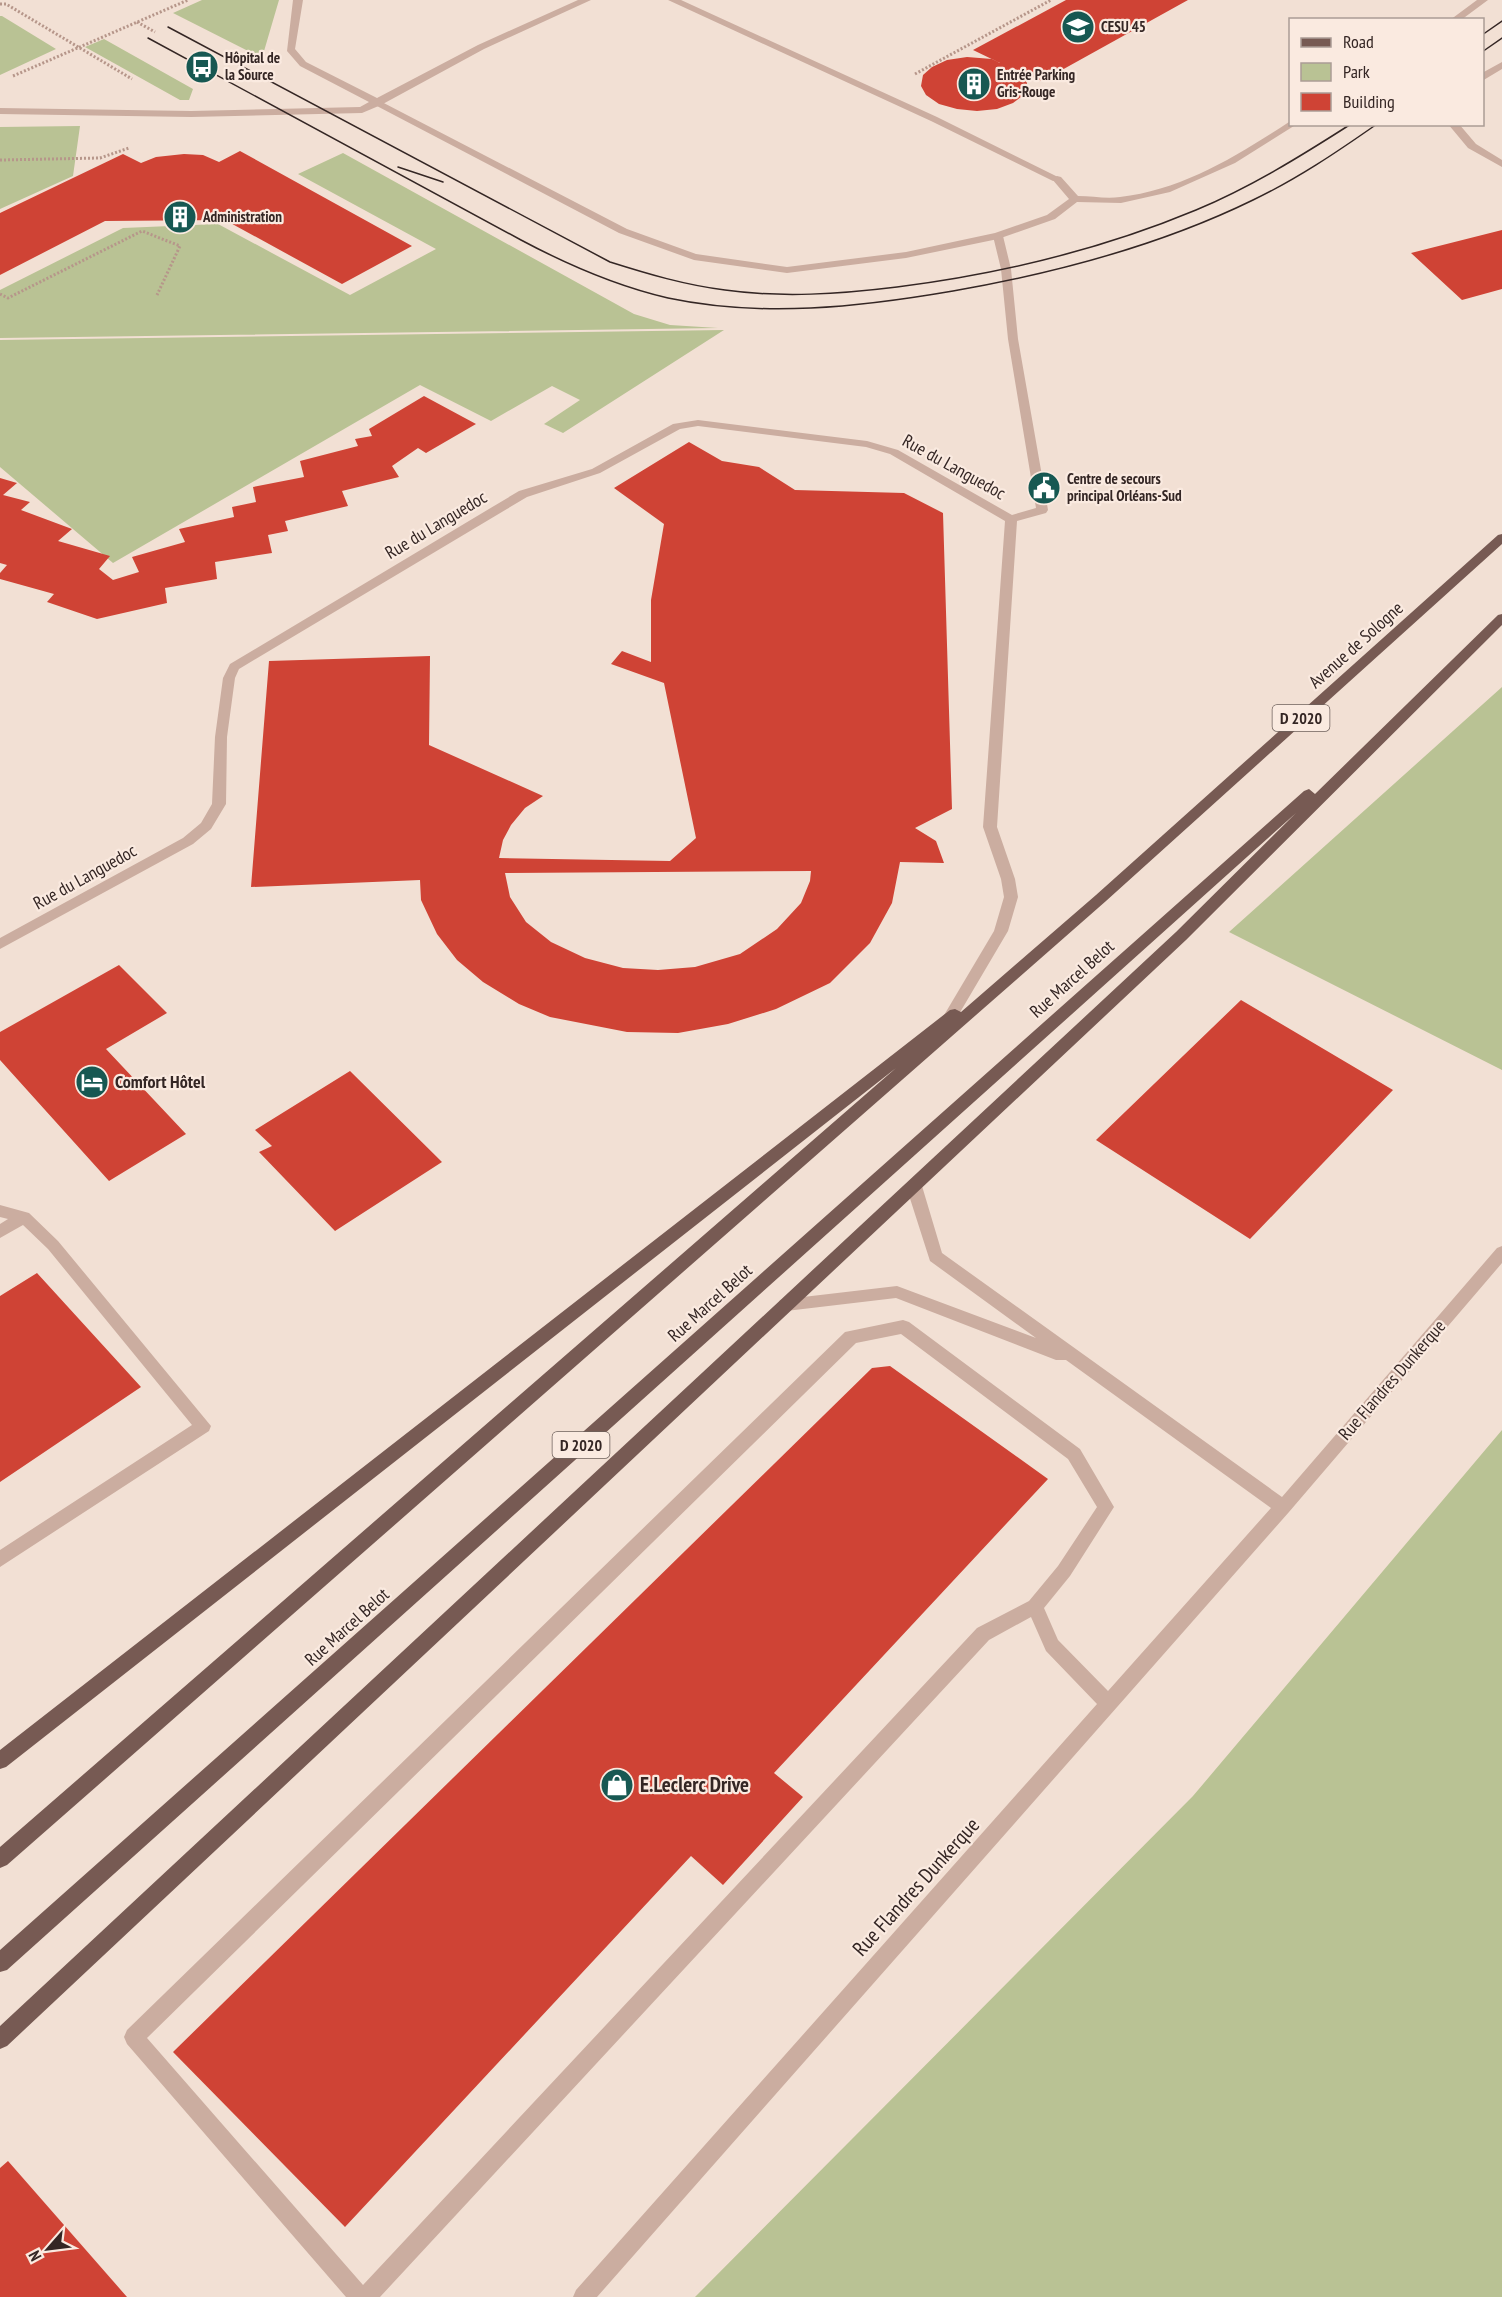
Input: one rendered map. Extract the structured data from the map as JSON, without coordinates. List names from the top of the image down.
{
  "streets": {
    "main road": ["Avenue de Sologne", "D 2020", "Rue Marcel Belot"],
    "street": ["Rue du Languedoc", "Rue Flandres Dunkerque"]
  },
  "crossings": [
    ["Avenue de Sologne", "D 2020"],
    ["D 2020", "Rue Marcel Belot"]
  ],
  "places": {
    "school or university": ["CESU 45"],
    "bus stop": ["Hôpital de la Source"],
    "building": ["Entrée Parking Gris-Rouge", "Administration"],
    "public building": ["Centre de secours principal Orléans-Sud"],
    "hotel": ["Comfort Hôtel"],
    "shop": ["E.Leclerc Drive"]
  },
  "legend": ["Road", "Park", "Building"],
  "north": "bottom left"
}
